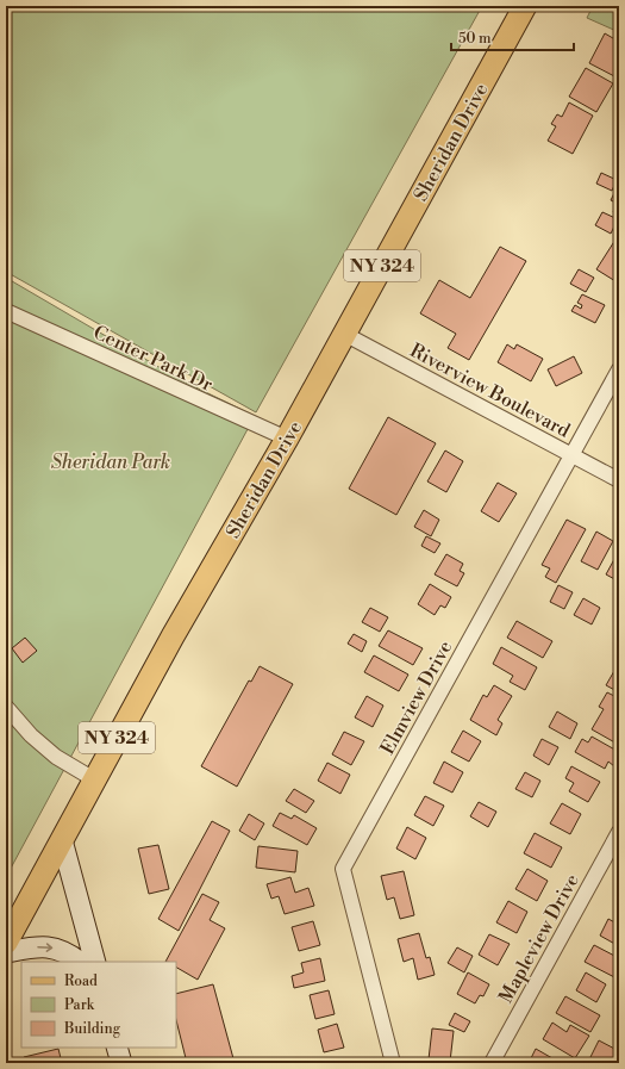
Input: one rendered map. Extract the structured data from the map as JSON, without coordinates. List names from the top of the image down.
{
  "streets": {
    "main road": ["Sheridan Drive", "NY 324"],
    "street": [
      "Center Park Dr",
      "Riverview Boulevard",
      "Elmview Drive",
      "Mapleview Drive"
    ]
  },
  "crossings": [
    ["Sheridan Drive", "NY 324"],
    ["Sheridan Drive", "Center Park Dr"],
    ["Sheridan Drive", "Riverview Boulevard"],
    ["Riverview Boulevard", "Elmview Drive"]
  ],
  "parks": ["Sheridan Park"],
  "legend": ["Road", "Park", "Building"],
  "scale_bar": "50 m"
}
